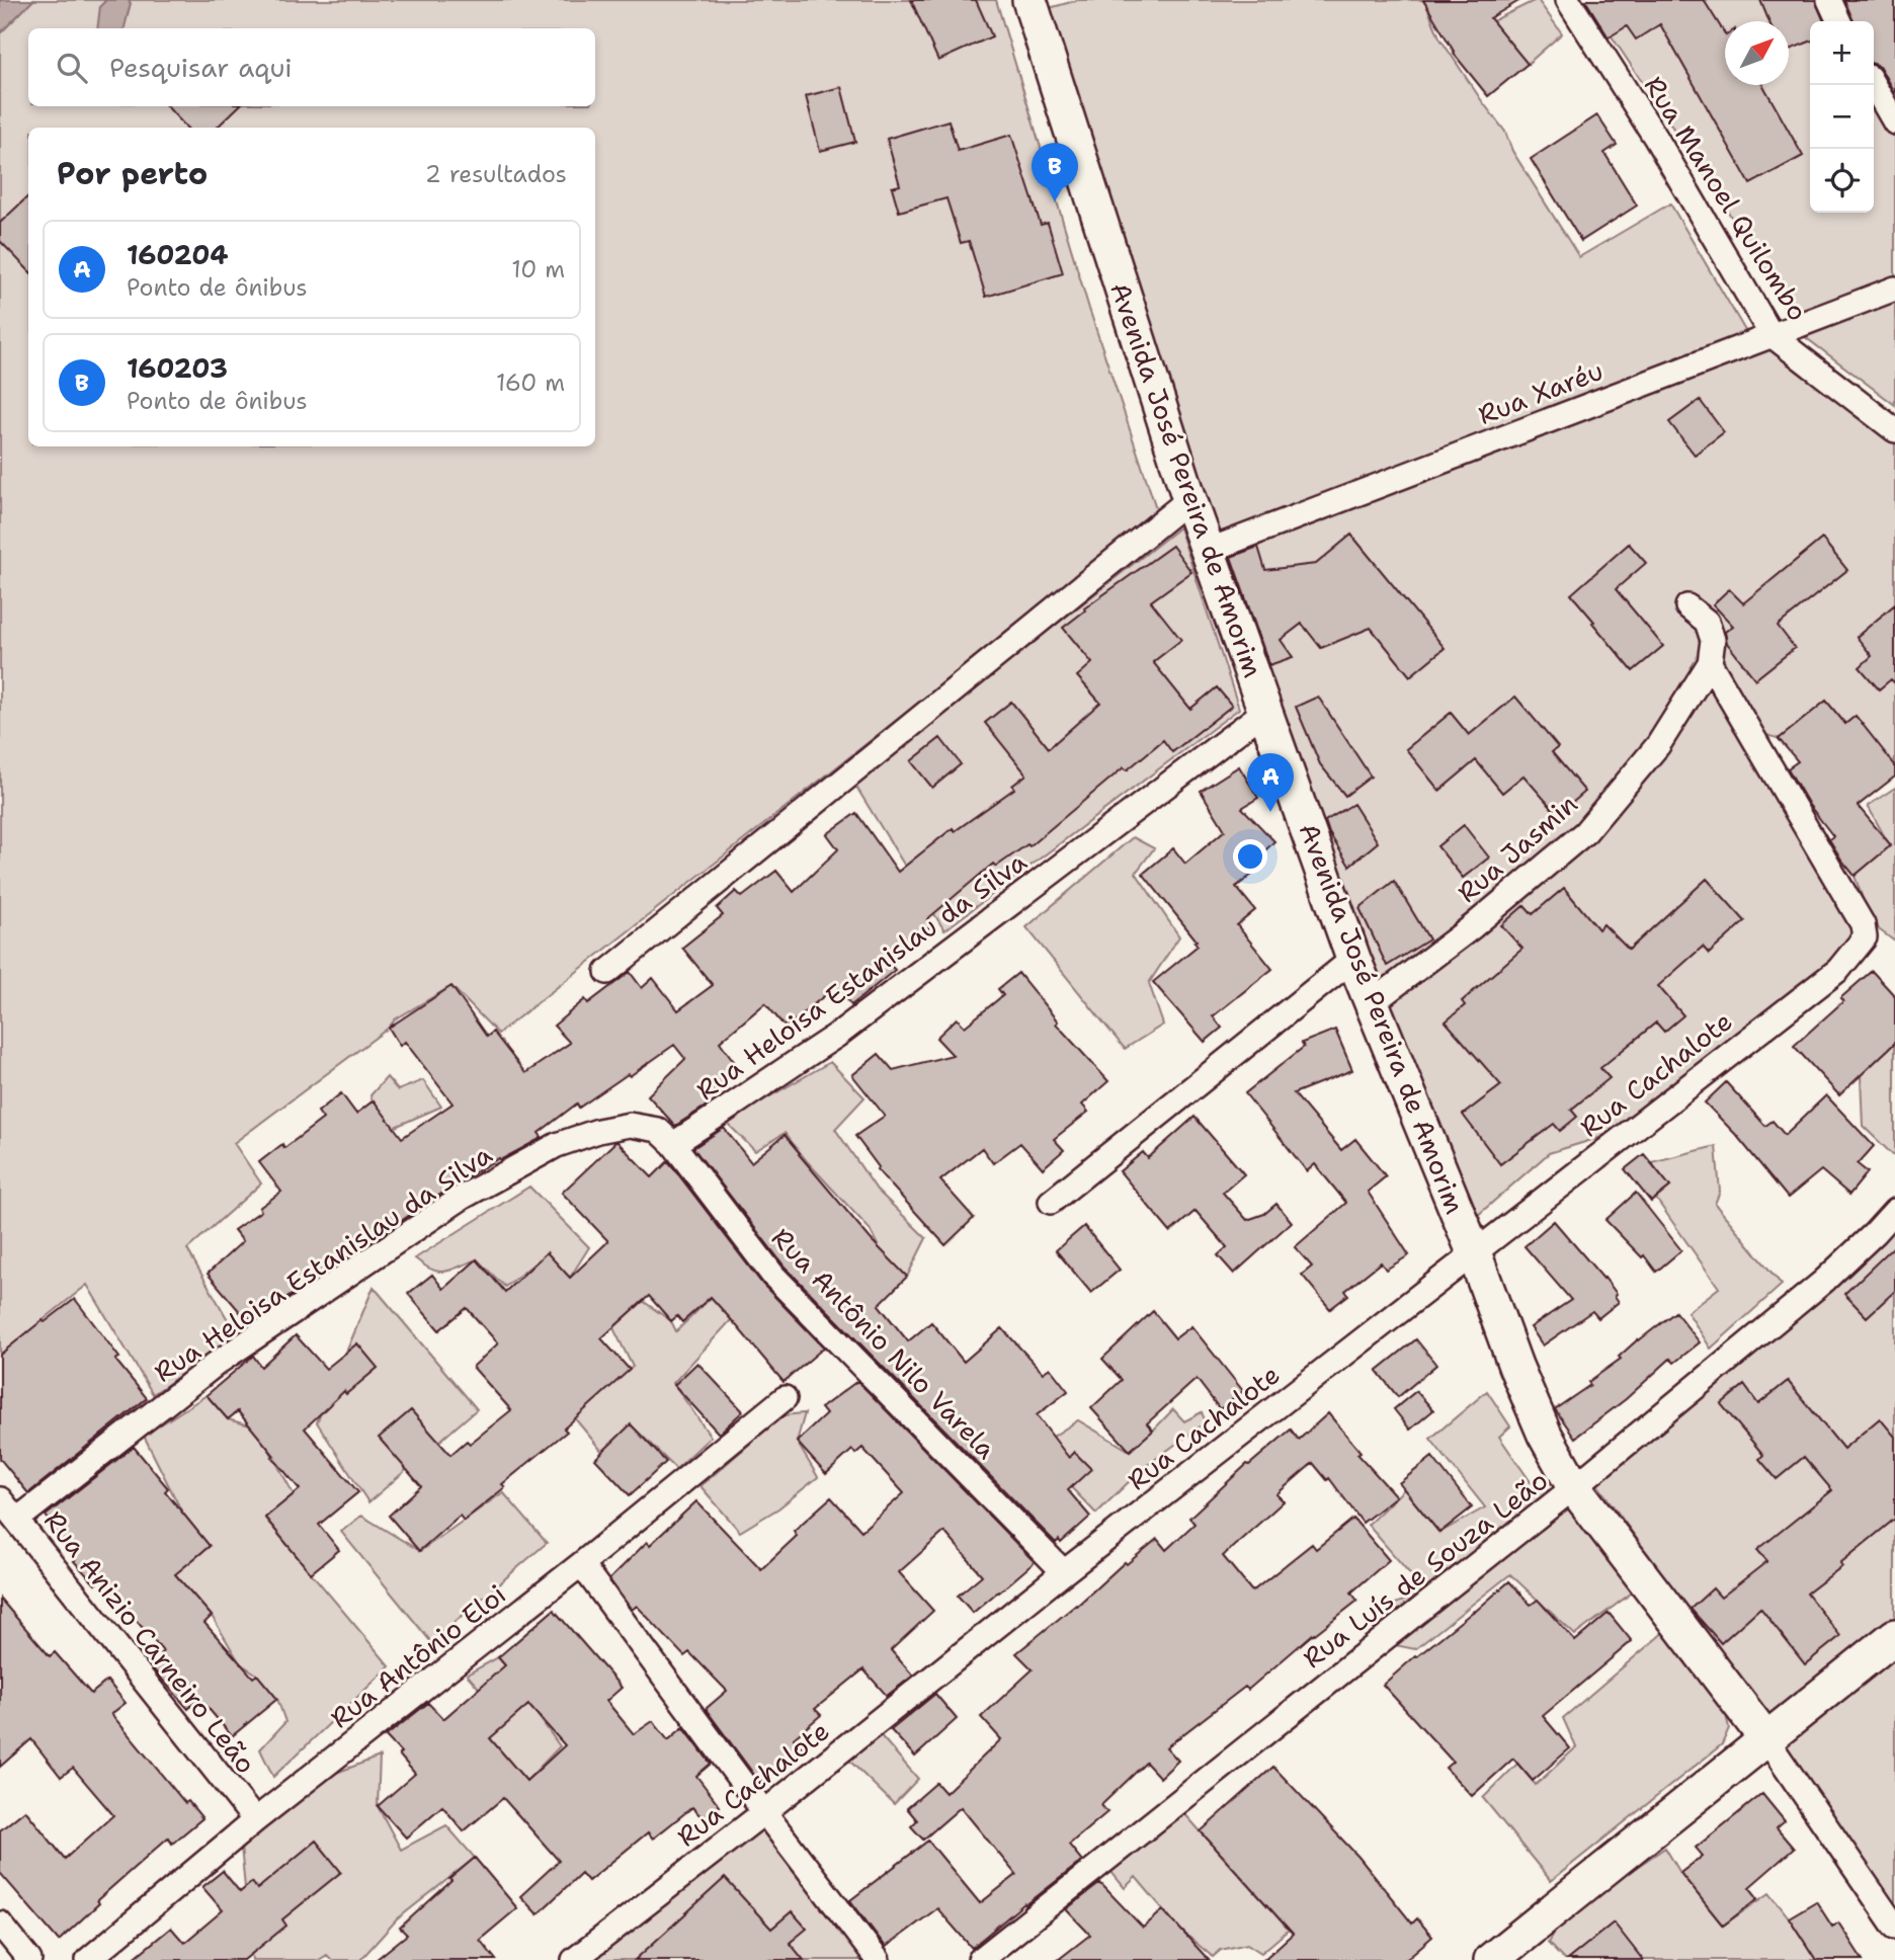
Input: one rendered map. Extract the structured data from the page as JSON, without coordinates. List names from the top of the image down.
{
  "streets": {
    "main road": ["Avenida José Pereira de Amorim"],
    "street": [
      "Rua Manoel Quilombo",
      "Rua Xaréu",
      "Rua Jasmin",
      "Rua Heloisa Estanislau da Silva",
      "Rua Cachalote",
      "Rua Antônio Nilo Varela",
      "Rua Luís de Souza Leão",
      "Rua Anizio Carneiro Leão",
      "Rua Antônio Eloi"
    ]
  },
  "crossings": [
    ["Rua Manoel Quilombo", "Rua Xaréu"],
    ["Rua Xaréu", "Avenida José Pereira de Amorim"],
    ["Avenida José Pereira de Amorim", "Rua Jasmin"],
    ["Avenida José Pereira de Amorim", "Rua Heloisa Estanislau da Silva"],
    ["Avenida José Pereira de Amorim", "Rua Cachalote"],
    ["Avenida José Pereira de Amorim", "Rua Luís de Souza Leão"],
    ["Rua Jasmin", "Rua Cachalote"],
    ["Rua Heloisa Estanislau da Silva", "Rua Antônio Nilo Varela"],
    ["Rua Heloisa Estanislau da Silva", "Rua Anizio Carneiro Leão"],
    ["Rua Cachalote", "Rua Antônio Nilo Varela"],
    ["Rua Anizio Carneiro Leão", "Rua Antônio Eloi"]
  ],
  "north": "top right",
  "page": {
    "map_buttons": ["+", "−"],
    "search": "Pesquisar aqui",
    "heading": ["Por perto", "2 resultados"],
    "pins": ["B", "A"],
    "list": [
      {
        "mark": "A",
        "name": "160204",
        "note": "Ponto de ônibus",
        "value": "10 m"
      },
      {
        "mark": "B",
        "name": "160203",
        "note": "Ponto de ônibus",
        "value": "160 m"
      }
    ]
  }
}
